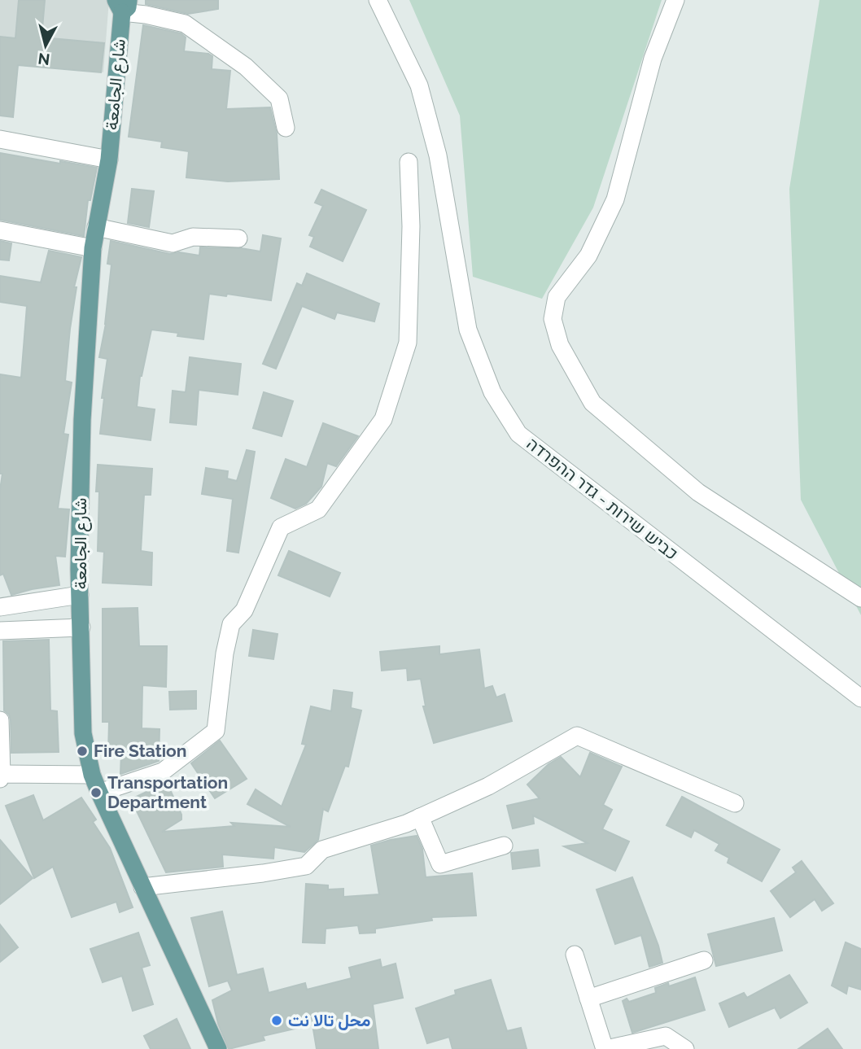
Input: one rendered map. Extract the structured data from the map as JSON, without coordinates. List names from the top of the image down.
{
  "streets": {
    "main road": ["شارع الجامعة"],
    "street": ["כביש שירות - גדר ההפרדה"]
  },
  "places": ["Fire Station", "Transportation Department", "محل تالا نت"],
  "north": "bottom"
}
